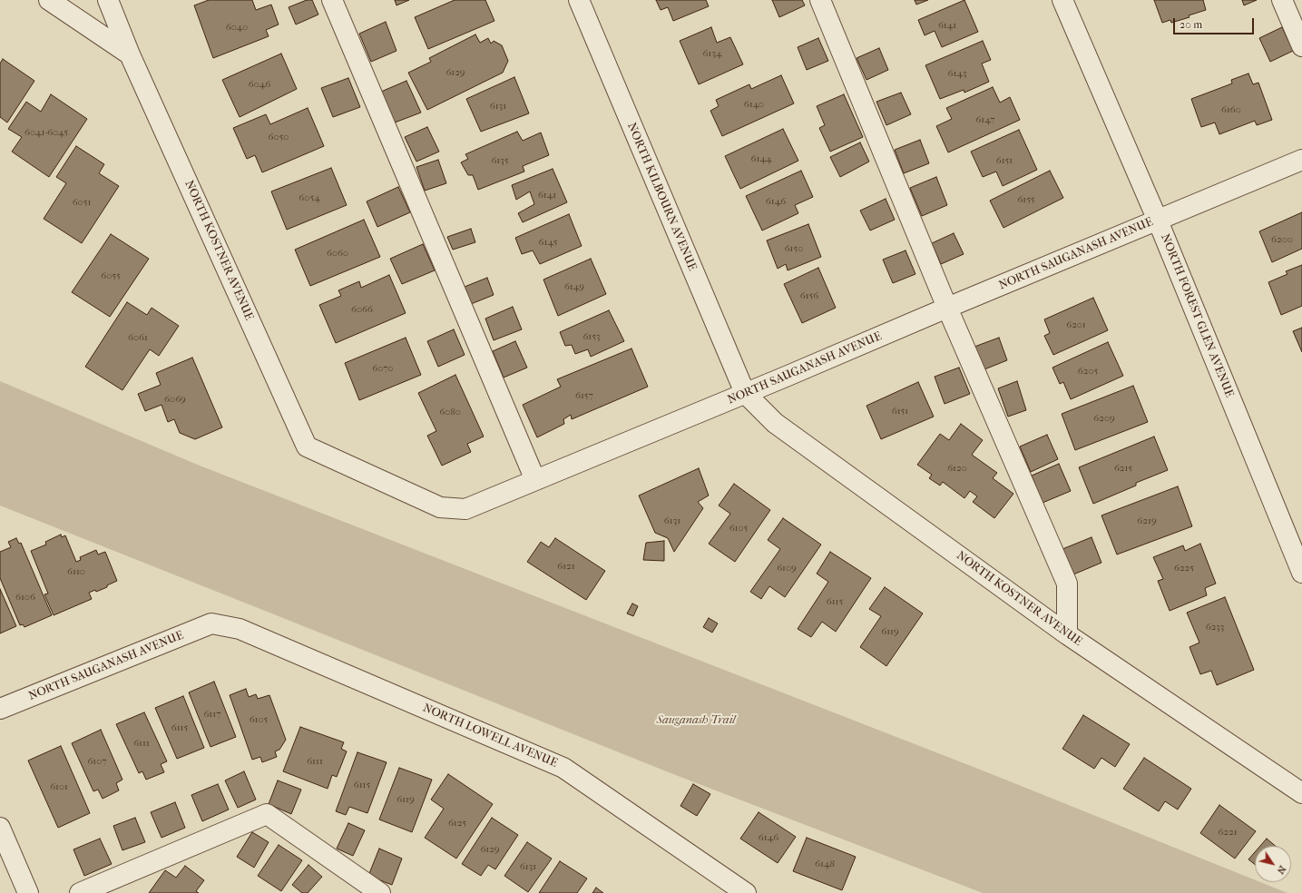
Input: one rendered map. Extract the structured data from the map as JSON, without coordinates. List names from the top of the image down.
{
  "streets": {
    "street": [
      "NORTH KILBOURN AVENUE",
      "NORTH KOSTNER AVENUE",
      "NORTH SAUGANASH AVENUE",
      "NORTH FOREST GLEN AVENUE",
      "NORTH LOWELL AVENUE"
    ]
  },
  "crossings": [
    ["NORTH KILBOURN AVENUE", "NORTH KOSTNER AVENUE"],
    ["NORTH KILBOURN AVENUE", "NORTH SAUGANASH AVENUE"],
    ["NORTH KOSTNER AVENUE", "NORTH SAUGANASH AVENUE"],
    ["NORTH SAUGANASH AVENUE", "NORTH FOREST GLEN AVENUE"],
    ["NORTH SAUGANASH AVENUE", "NORTH LOWELL AVENUE"]
  ],
  "parks": ["Sauganash Trail"],
  "house_numbers": [
    "6141",
    "6040",
    "6134",
    "6129",
    "6143",
    "6046",
    "6140",
    "6131",
    "6160",
    "6147",
    "6041-6045",
    "6050",
    "6144",
    "6135",
    "6151",
    "6141",
    "6054",
    "6155",
    "6146",
    "6051",
    "6200",
    "6145",
    "6150",
    "6060",
    "6055",
    "6149",
    "6156",
    "6066",
    "6201",
    "6153",
    "6061",
    "6070",
    "6205",
    "6157",
    "6069",
    "6151",
    "6080",
    "6209",
    "6120",
    "6215",
    "6131",
    "6219",
    "6105",
    "6121",
    "6109",
    "6225",
    "6110",
    "6106",
    "6115",
    "6233",
    "6119",
    "6117",
    "6105",
    "6115",
    "6111",
    "6107",
    "6111",
    "6115",
    "6101",
    "6119",
    "6125",
    "6221",
    "6146",
    "6129",
    "6148",
    "6131"
  ],
  "scale_bar": "20 m",
  "north": "bottom right"
}
